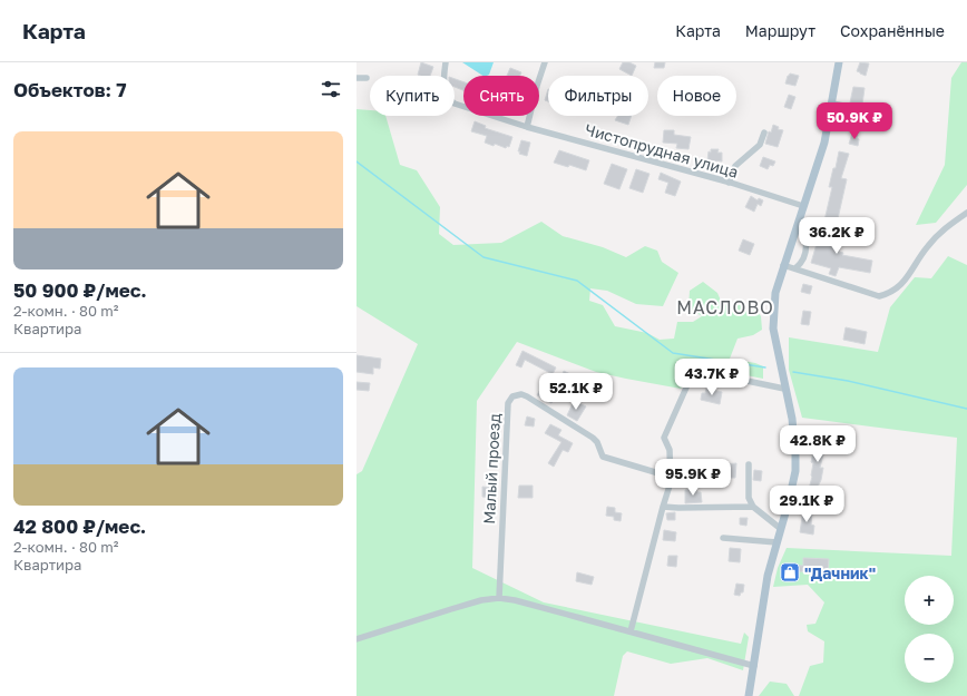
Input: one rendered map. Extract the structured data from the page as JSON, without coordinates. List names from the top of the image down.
{
  "streets": {
    "street": ["Чистопрудная улица", "Малый проезд"]
  },
  "districts": ["МАСЛОВО"],
  "places": {
    "shop": ["\"Дачник\""]
  },
  "page": {
    "header": "Карта",
    "nav": ["Карта", "Маршрут", "Сохранённые"],
    "heading": "Объектов: 7",
    "chip": [
      "Купить",
      "Снять",
      "Фильтры",
      "Новое"
    ],
    "price": [
      "50.9K ₽",
      "36.2K ₽",
      "43.7K ₽",
      "52.1K ₽",
      "42.8K ₽",
      "95.9K ₽",
      "29.1K ₽"
    ],
    "list": [
      {
        "name": "50 900 ₽/мес.",
        "note": "2-комн. · 80 m² · Квартира"
      },
      {
        "name": "42 800 ₽/мес.",
        "note": "2-комн. · 80 m² · Квартира"
      }
    ],
    "map_buttons": ["+", "−"]
  }
}
